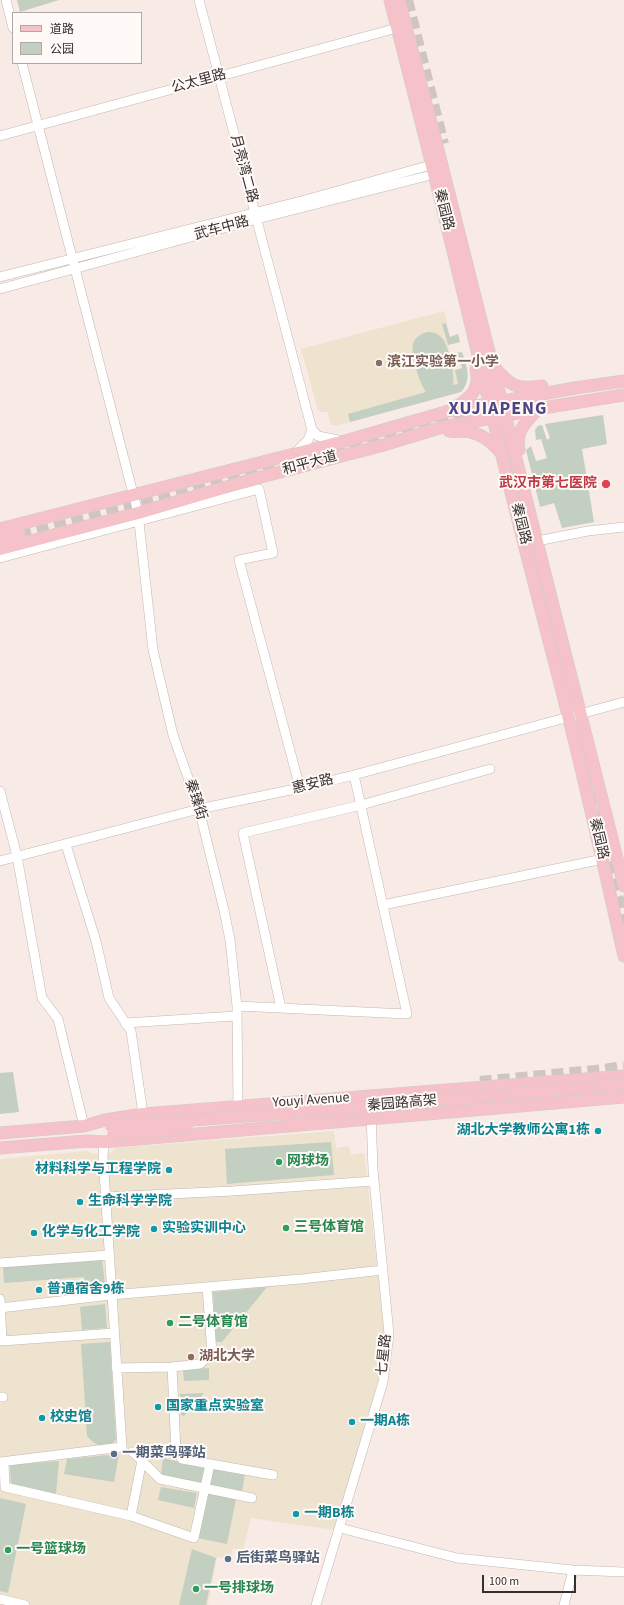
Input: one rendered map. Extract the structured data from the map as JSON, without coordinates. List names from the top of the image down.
{
  "streets": {
    "main road": [
      "秦园路",
      "和平大道",
      "Youyi Avenue",
      "秦园路高架"
    ],
    "street": [
      "公太里路",
      "月亮湾二路",
      "武车中路",
      "惠安路",
      "秦臻街",
      "七星路"
    ]
  },
  "crossings": [
    ["公太里路", "月亮湾二路"],
    ["公太里路", "秦园路"],
    ["公太里路", "秦臻街"],
    ["月亮湾二路", "武车中路"],
    ["秦园路", "武车中路"],
    ["秦园路", "和平大道"],
    ["秦园路", "惠安路"],
    ["武车中路", "秦臻街"],
    ["和平大道", "秦臻街"],
    ["惠安路", "秦臻街"],
    ["秦臻街", "Youyi Avenue"],
    ["Youyi Avenue", "秦园路高架"],
    ["Youyi Avenue", "七星路"]
  ],
  "districts": ["XUJIAPENG"],
  "places": [
    "滨江实验第一小学",
    "武汉市第七医院",
    "湖北大学教师公寓1栋",
    "网球场",
    "材料科学与工程学院",
    "生命科学学院",
    "三号体育馆",
    "实验实训中心",
    "化学与化工学院",
    "普通宿舍9栋",
    "二号体育馆",
    "湖北大学",
    "国家重点实验室",
    "校史馆",
    "一期A栋",
    "一期菜鸟驿站",
    "一期B栋",
    "一号篮球场",
    "后街菜鸟驿站",
    "一号排球场"
  ],
  "legend": ["道路", "公园"],
  "scale_bar": "100 m"
}
